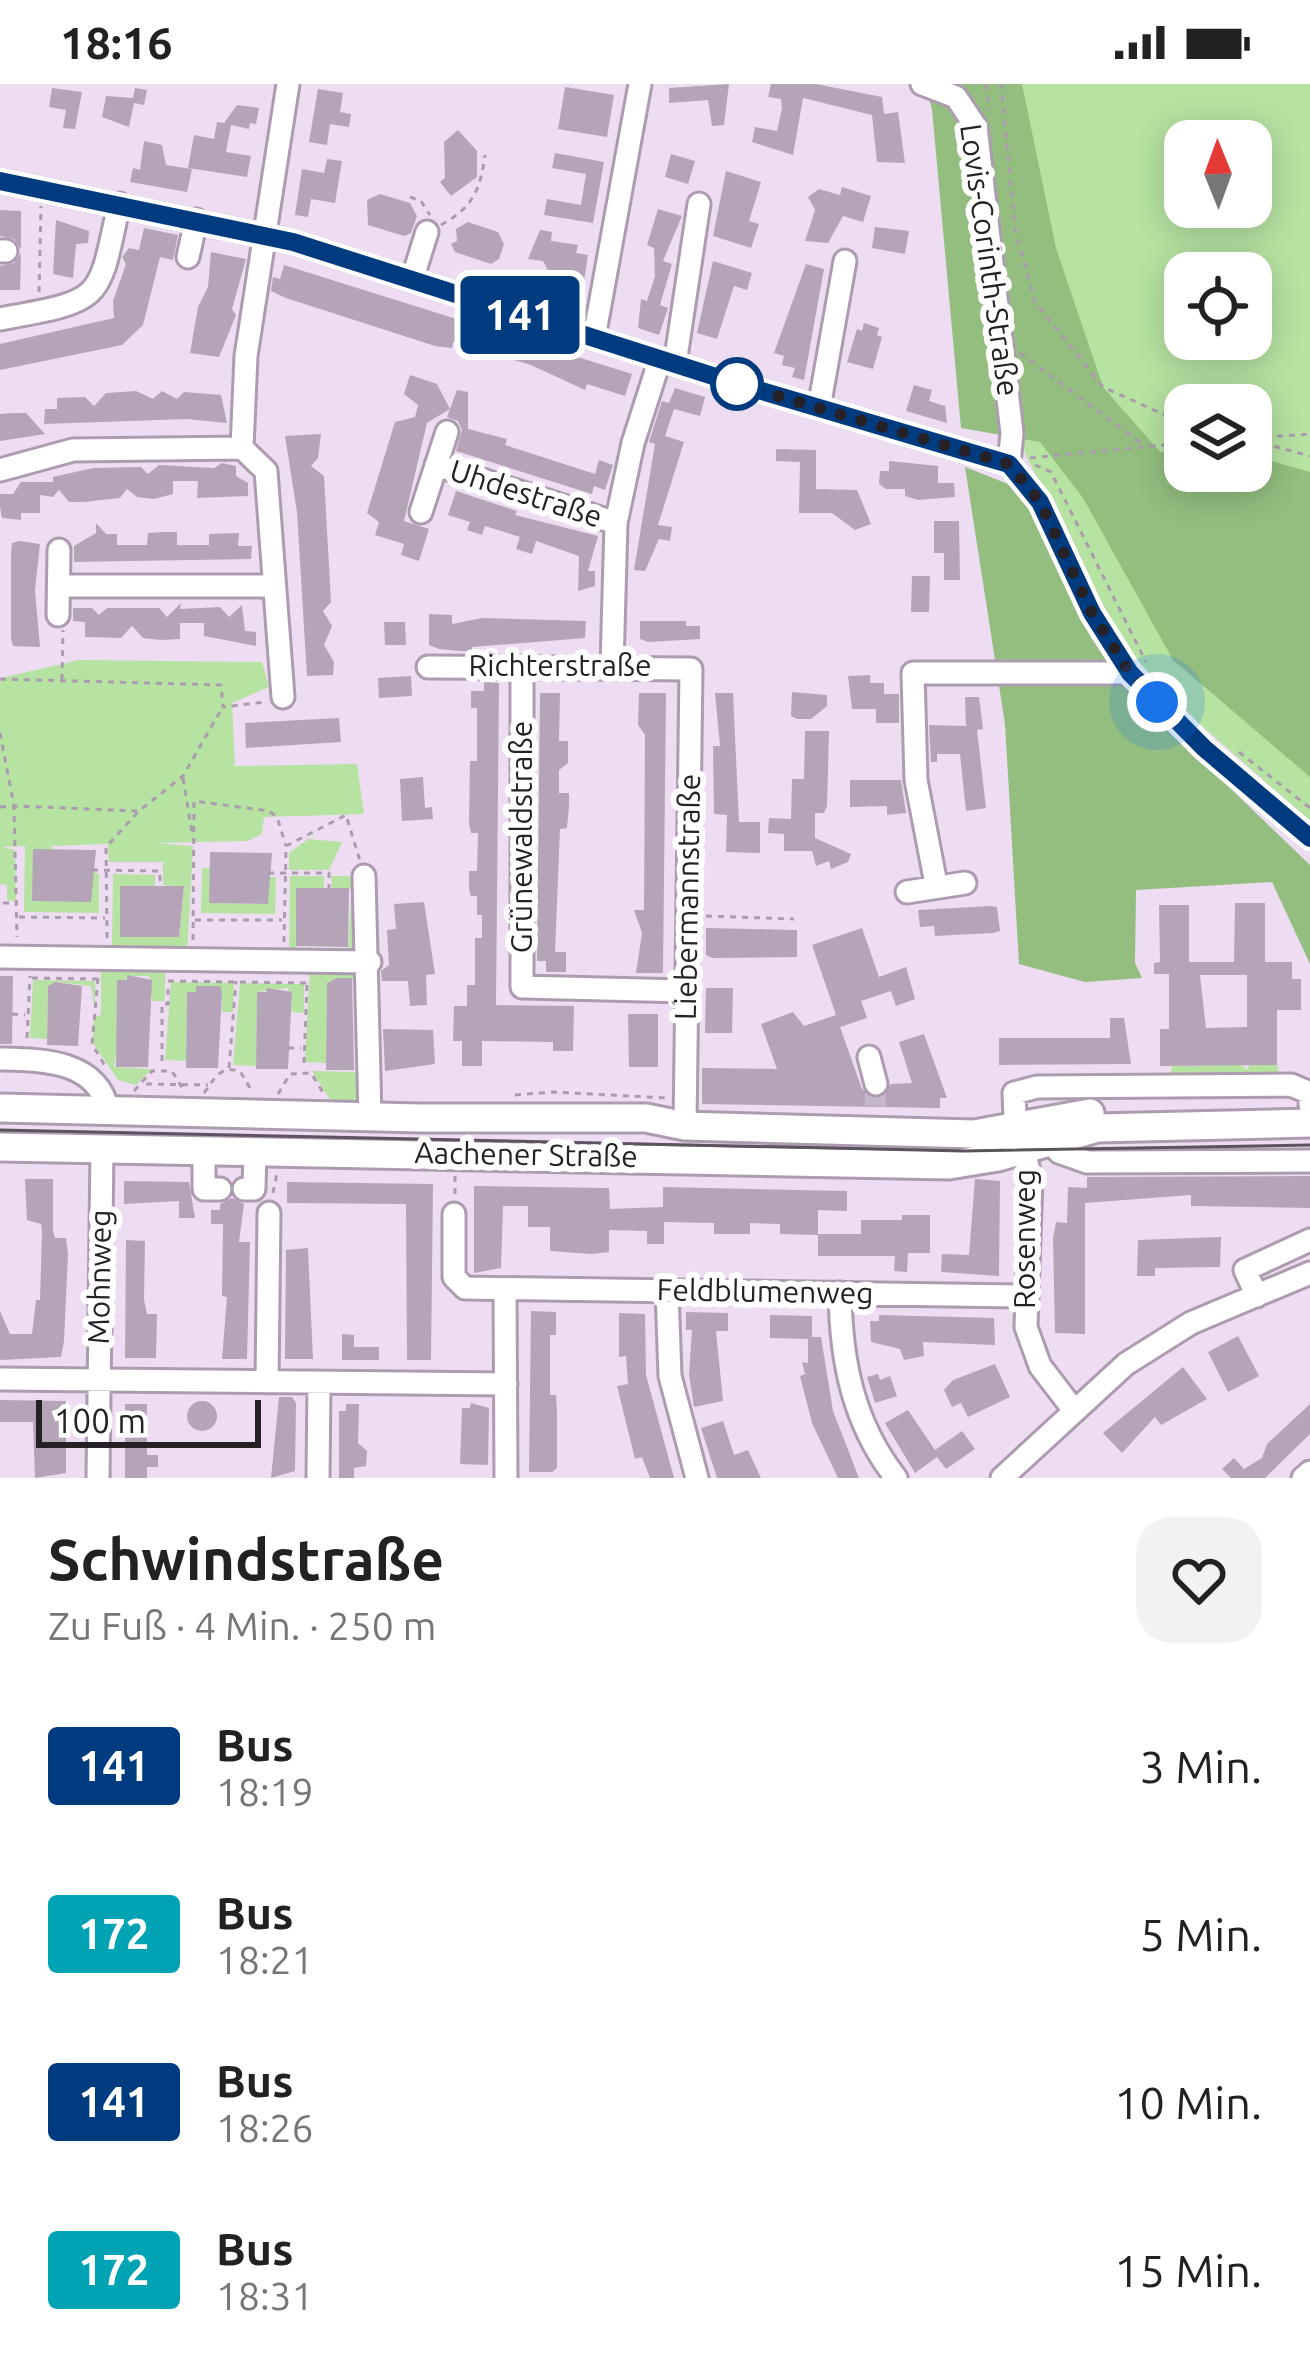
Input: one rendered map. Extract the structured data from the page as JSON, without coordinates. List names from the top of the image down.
{
  "streets": {
    "main road": ["Aachener Straße"],
    "street": [
      "Lovis-Corinth-Straße",
      "Uhdestraße",
      "Richterstraße",
      "Grünewaldstraße",
      "Liebermannstraße",
      "Rosenweg",
      "Mohnweg",
      "Feldblumenweg"
    ]
  },
  "crossings": [
    ["Richterstraße", "Grünewaldstraße"],
    ["Richterstraße", "Liebermannstraße"],
    ["Grünewaldstraße", "Liebermannstraße"],
    ["Liebermannstraße", "Aachener Straße"],
    ["Aachener Straße", "Rosenweg"],
    ["Aachener Straße", "Mohnweg"],
    ["Rosenweg", "Feldblumenweg"]
  ],
  "lines": ["bus line 141"],
  "scale_bar": "100 m",
  "north": "top",
  "page": {
    "status": "18:16",
    "on_map": "141",
    "scale": "100 m",
    "heading": ["Schwindstraße", "Zu Fuß · 4 Min. · 250 m"],
    "list": [
      {
        "mark": "141",
        "name": "Bus",
        "note": "18:19",
        "value": "3 Min."
      },
      {
        "mark": "172",
        "name": "Bus",
        "note": "18:21",
        "value": "5 Min."
      },
      {
        "mark": "141",
        "name": "Bus",
        "note": "18:26",
        "value": "10 Min."
      },
      {
        "mark": "172",
        "name": "Bus",
        "note": "18:31",
        "value": "15 Min."
      }
    ]
  }
}
